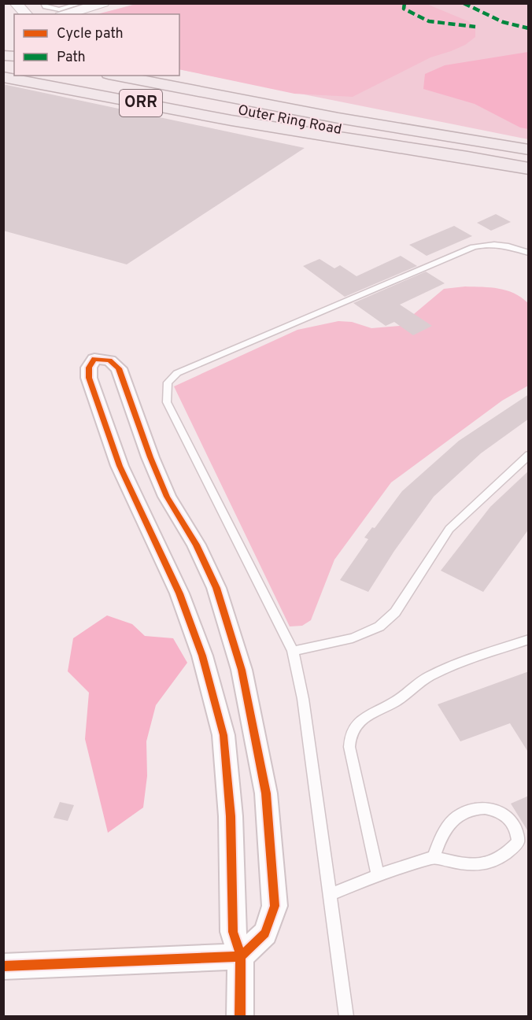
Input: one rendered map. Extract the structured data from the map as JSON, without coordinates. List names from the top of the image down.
{
  "streets": {
    "highway": ["ORR", "Outer Ring Road"]
  },
  "crossings": [
    ["ORR", "Outer Ring Road"]
  ],
  "legend": ["Cycle path", "Path"]
}
